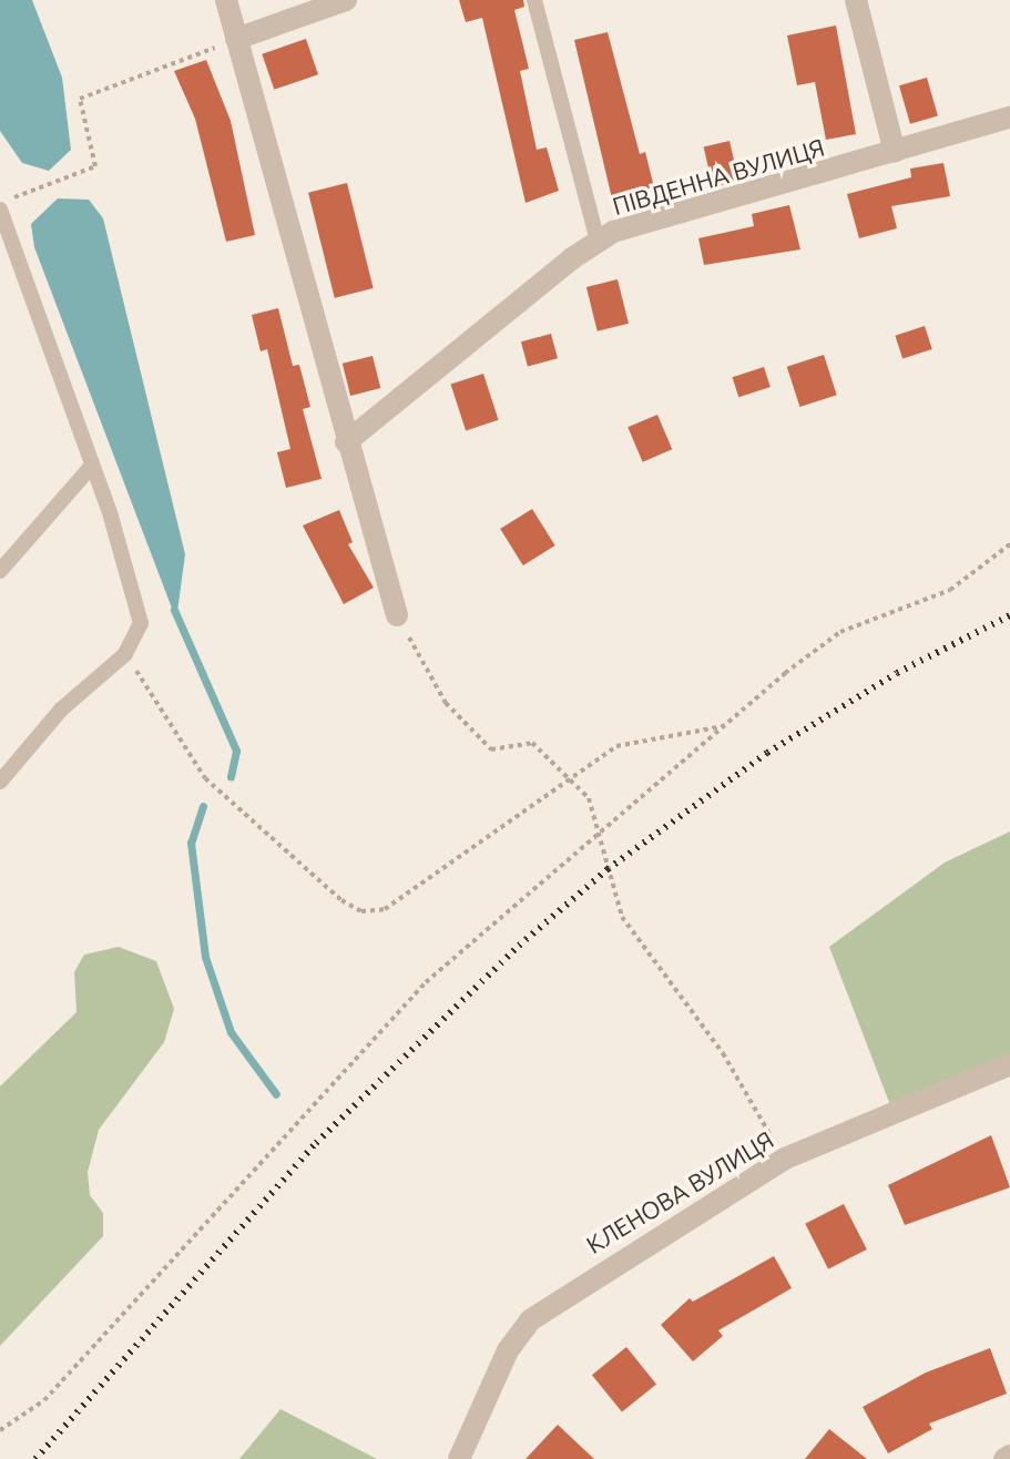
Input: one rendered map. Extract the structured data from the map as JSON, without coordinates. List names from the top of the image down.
{
  "streets": {
    "street": ["ПІВДЕННА ВУЛИЦЯ", "КЛЕНОВА ВУЛИЦЯ"]
  }
}
